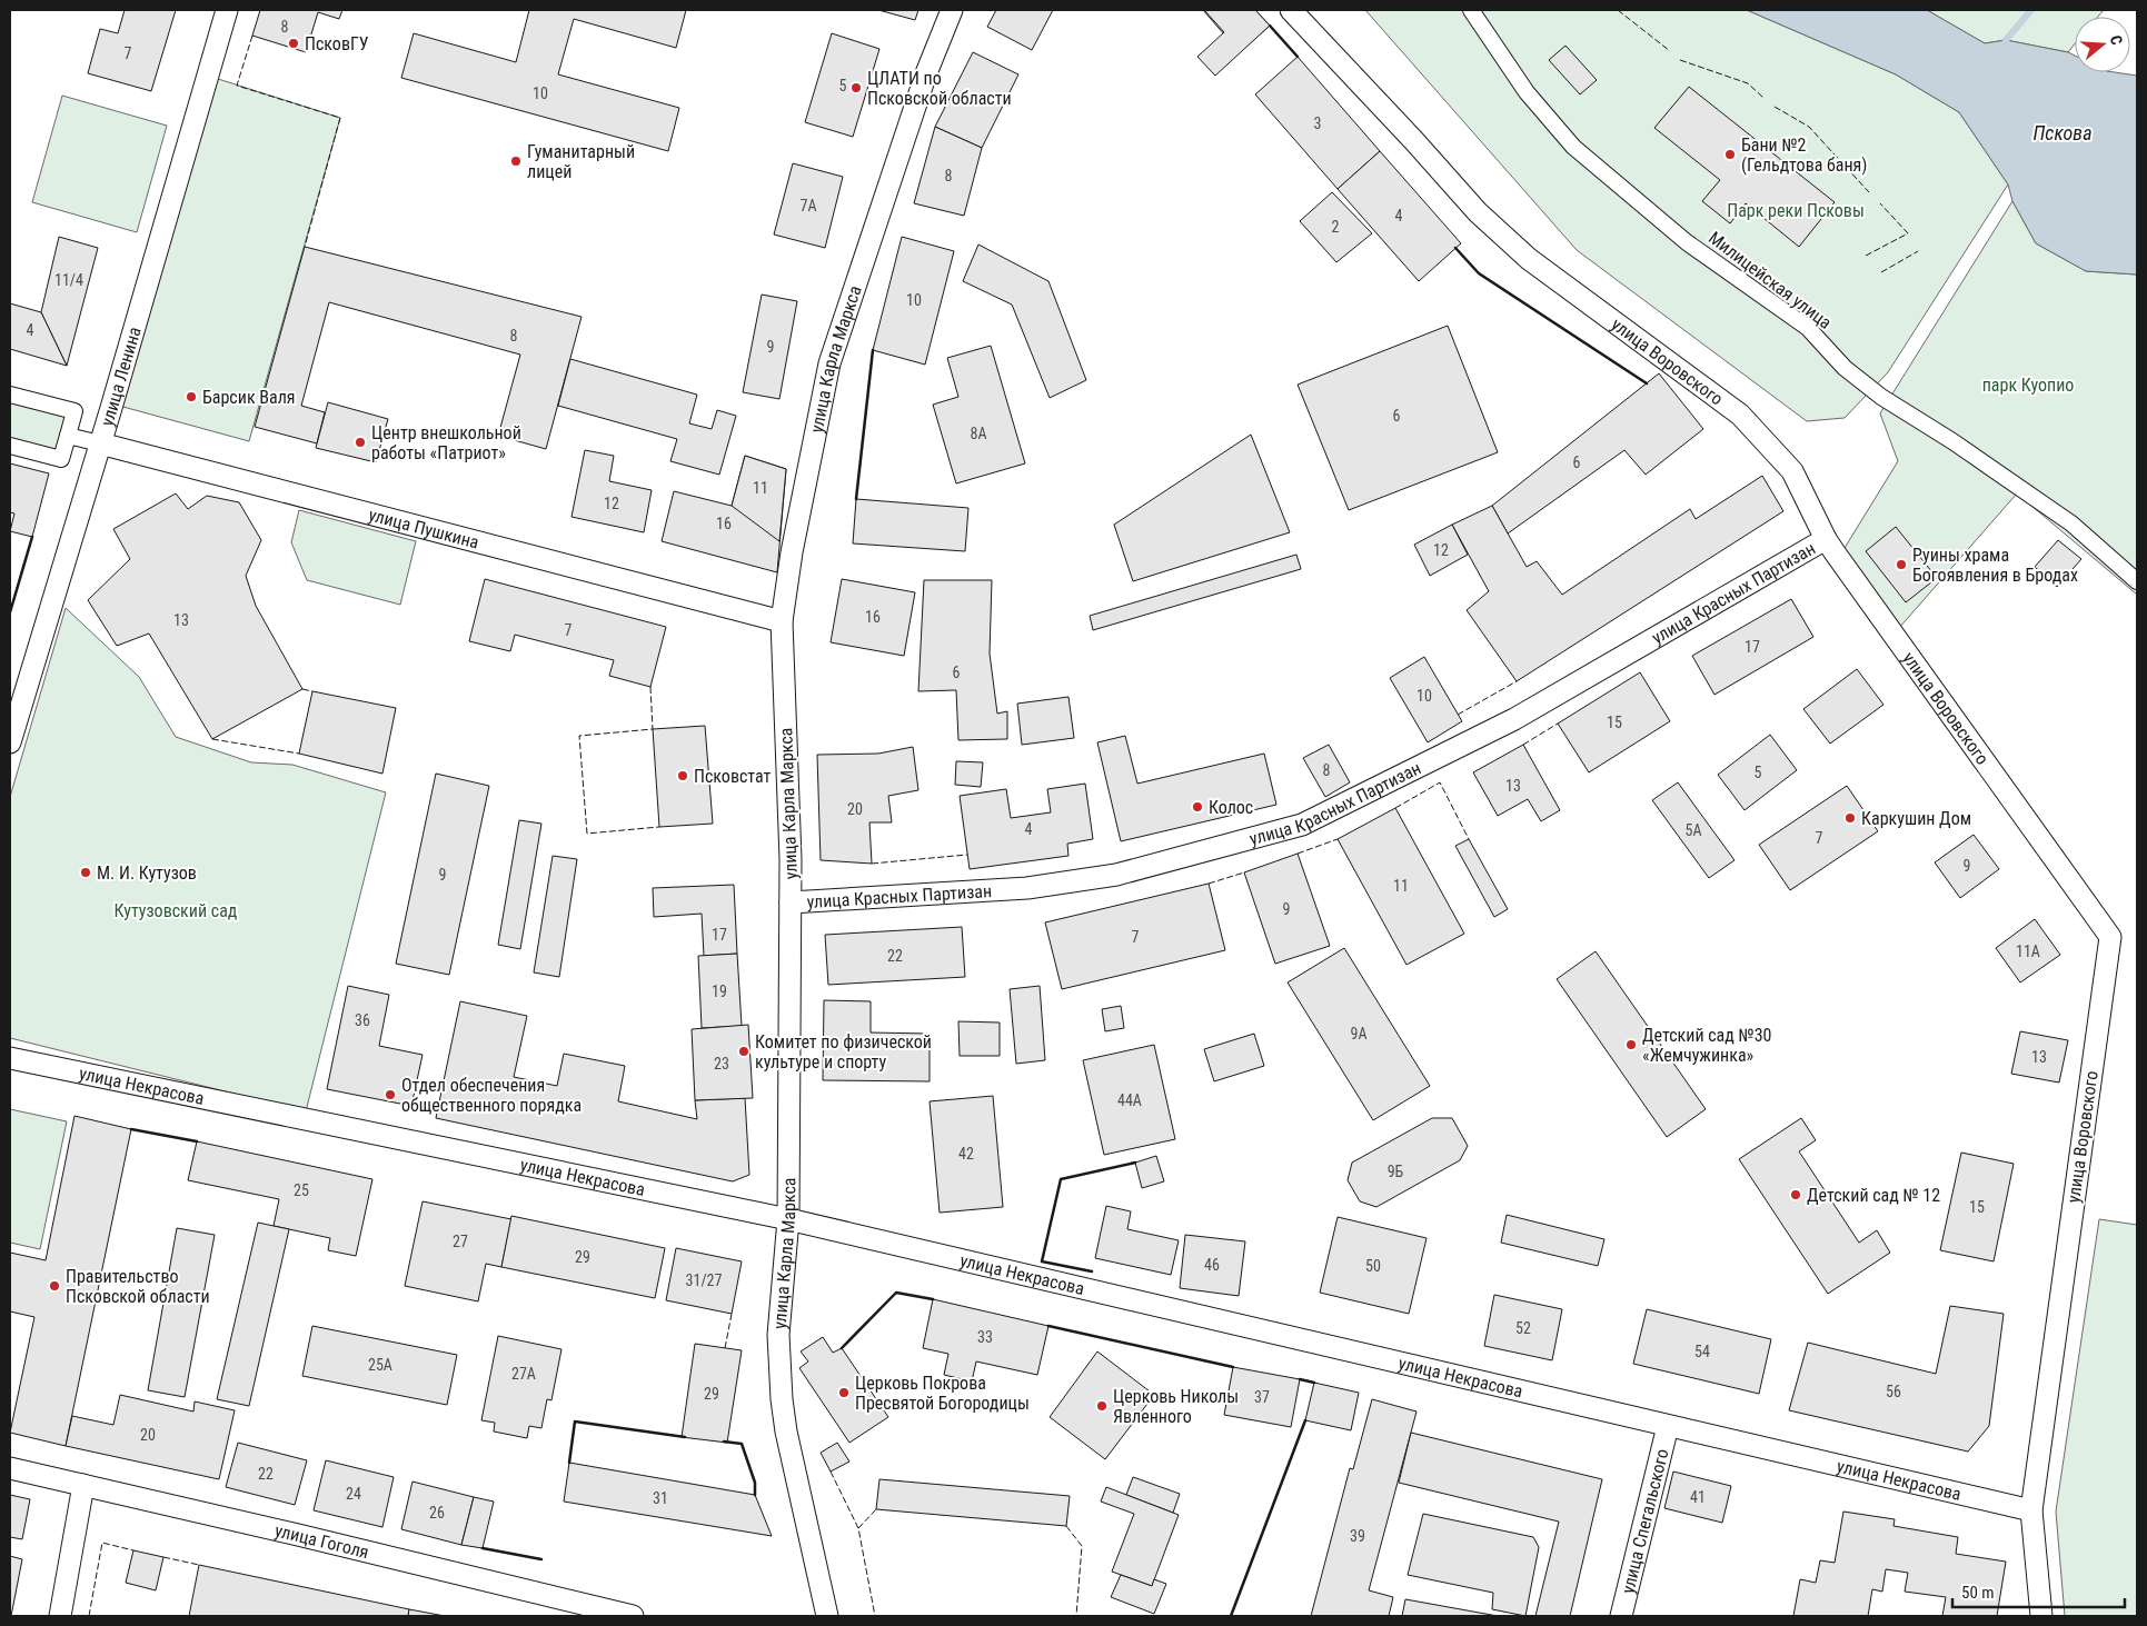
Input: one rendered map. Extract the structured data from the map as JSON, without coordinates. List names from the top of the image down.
{
  "streets": {
    "street": [
      "Милицейская улица",
      "улица Карла Маркса",
      "улица Воровского",
      "улица Ленина",
      "улица Пушкина",
      "улица Красных Партизан",
      "улица Некрасова",
      "улица Спегальского",
      "улица Гоголя"
    ]
  },
  "crossings": [
    ["улица Карла Маркса", "улица Пушкина"],
    ["улица Карла Маркса", "улица Красных Партизан"],
    ["улица Карла Маркса", "улица Некрасова"],
    ["улица Воровского", "улица Красных Партизан"],
    ["улица Воровского", "улица Некрасова"],
    ["улица Ленина", "улица Пушкина"],
    ["улица Некрасова", "улица Спегальского"]
  ],
  "water": ["Пскова"],
  "parks": ["Парк реки Псковы", "парк Куопио", "Кутузовский сад"],
  "places": [
    "ПсковГУ",
    "ЦЛАТИ по Псковской области",
    "Бани №2 (Гельдтова баня)",
    "Гуманитарный лицей",
    "Барсик Валя",
    "Центр внешкольной работы «Патриот»",
    "Руины храма Богоявления в Бродах",
    "Псковстат",
    "Колос",
    "Каркушин Дом",
    "М. И. Кутузов",
    "Детский сад №30 «Жемчужинка»",
    "Комитет по физической культуре и спорту",
    "Отдел обеспечения общественного порядка",
    "Детский сад № 12",
    "Правительство Псковской области",
    "Церковь Покрова Пресвятой Богородицы",
    "Церковь Николы Явленного"
  ],
  "house_numbers": [
    "8",
    "7",
    "5",
    "10",
    "3",
    "8",
    "7А",
    "4",
    "2",
    "11/4",
    "10",
    "4",
    "8",
    "9",
    "6",
    "8А",
    "6",
    "11",
    "12",
    "16",
    "12",
    "16",
    "13",
    "7",
    "17",
    "6",
    "10",
    "15",
    "8",
    "5",
    "13",
    "20",
    "4",
    "5А",
    "7",
    "9",
    "9",
    "11",
    "9",
    "17",
    "7",
    "11А",
    "22",
    "19",
    "36",
    "9А",
    "13",
    "23",
    "44А",
    "42",
    "9Б",
    "25",
    "15",
    "27",
    "29",
    "46",
    "50",
    "31/27",
    "52",
    "33",
    "54",
    "25А",
    "27А",
    "56",
    "29",
    "37",
    "20",
    "22",
    "24",
    "41",
    "31",
    "26",
    "39"
  ],
  "scale_bar": "50 m",
  "north": "right"
}
